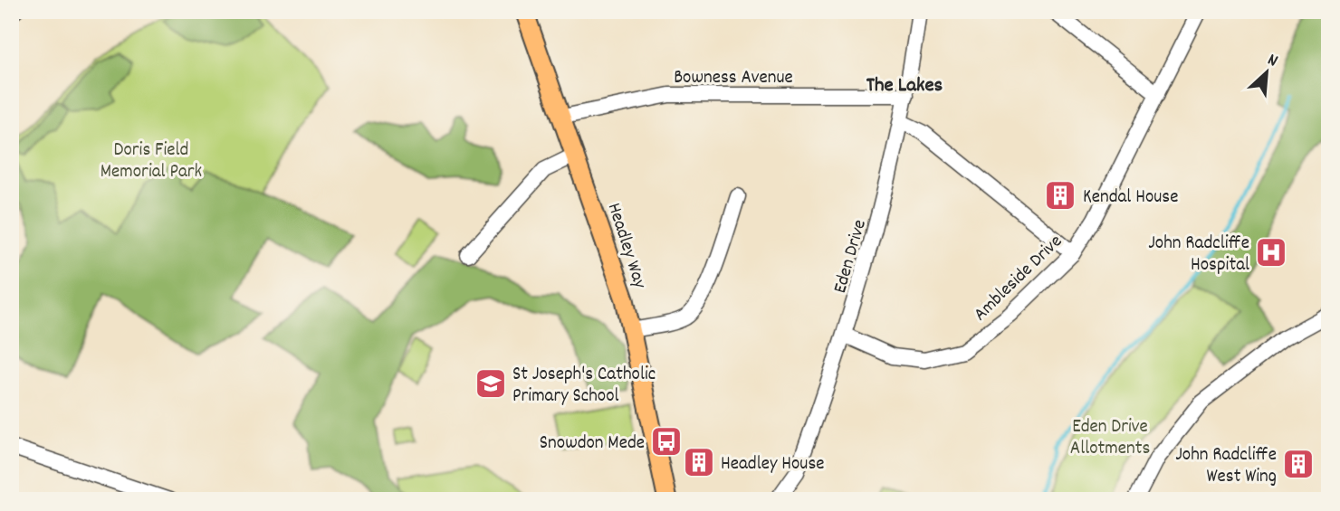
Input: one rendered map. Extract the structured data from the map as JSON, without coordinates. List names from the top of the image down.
{
  "streets": {
    "main road": ["Headley Way"],
    "street": ["Bowness Avenue", "Eden Drive", "Ambleside Drive"]
  },
  "crossings": [
    ["Bowness Avenue", "Headley Way"],
    ["Bowness Avenue", "Eden Drive"],
    ["Eden Drive", "Ambleside Drive"]
  ],
  "districts": ["The Lakes"],
  "parks": ["Doris Field Memorial Park", "Eden Drive Allotments"],
  "places": {
    "building": ["Kendal House", "Headley House", "John Radcliffe West Wing"],
    "hospital": ["John Radcliffe Hospital"],
    "school or university": ["St Joseph's Catholic Primary School"],
    "bus stop": ["Snowdon Mede"]
  },
  "north": "top right"
}
